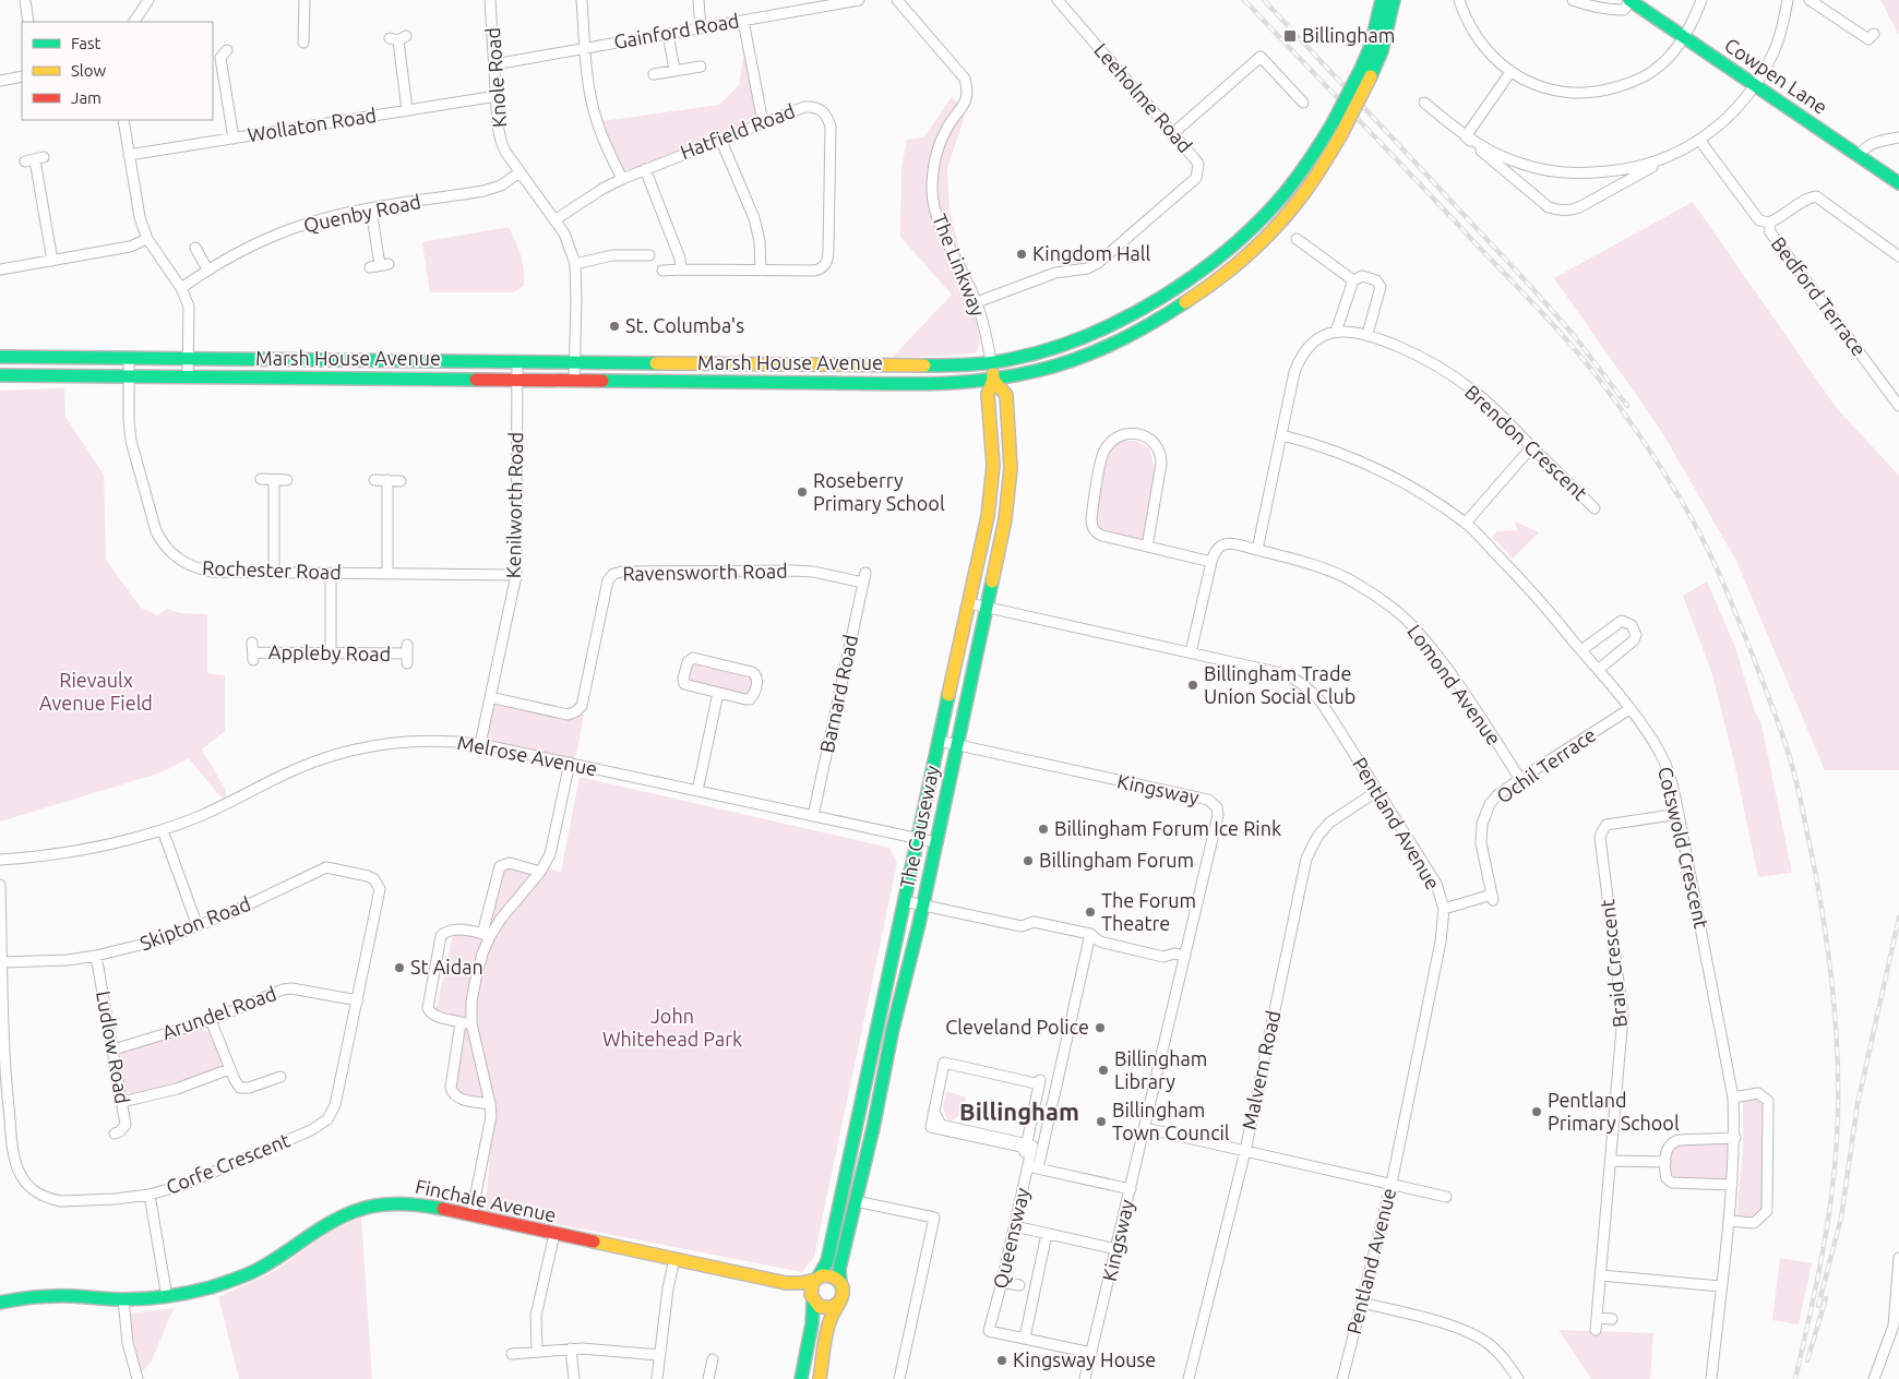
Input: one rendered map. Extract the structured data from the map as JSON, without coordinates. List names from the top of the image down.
{
  "streets": {
    "street": [
      "Gainford Road",
      "Cowpen Lane",
      "Knole Road",
      "Leeholme Road",
      "Wollaton Road",
      "Hatfield Road",
      "Quenby Road",
      "The Linkway",
      "Bedford Terrace",
      "Marsh House Avenue",
      "Brendon Crescent",
      "Kenilworth Road",
      "Rochester Road",
      "Ravensworth Road",
      "Appleby Road",
      "Lomond Avenue",
      "Barnard Road",
      "Melrose Avenue",
      "Ochil Terrace",
      "Kingsway",
      "Pentland Avenue",
      "The Causeway",
      "Cotswold Crescent",
      "Skipton Road",
      "Braid Crescent",
      "Arundel Road",
      "Ludlow Road",
      "Malvern Road",
      "Corfe Crescent",
      "Finchale Avenue",
      "Queensway"
    ]
  },
  "crossings": [
    ["Gainford Road", "Knole Road"],
    ["Knole Road", "Wollaton Road"],
    ["Knole Road", "Hatfield Road"],
    ["Knole Road", "Quenby Road"],
    ["Knole Road", "Marsh House Avenue"],
    ["Leeholme Road", "The Linkway"],
    ["The Linkway", "Marsh House Avenue"],
    ["The Linkway", "The Causeway"],
    ["Marsh House Avenue", "Kenilworth Road"],
    ["Marsh House Avenue", "Rochester Road"],
    ["Marsh House Avenue", "The Causeway"],
    ["Kenilworth Road", "Rochester Road"],
    ["Kenilworth Road", "Ravensworth Road"],
    ["Kenilworth Road", "Melrose Avenue"],
    ["Ravensworth Road", "Barnard Road"],
    ["Lomond Avenue", "Ochil Terrace"],
    ["Barnard Road", "Melrose Avenue"],
    ["Melrose Avenue", "The Causeway"],
    ["Ochil Terrace", "Pentland Avenue"],
    ["Ochil Terrace", "Cotswold Crescent"],
    ["Kingsway", "The Causeway"],
    ["Pentland Avenue", "The Causeway"],
    ["Pentland Avenue", "Malvern Road"],
    ["The Causeway", "Finchale Avenue"],
    ["Cotswold Crescent", "Braid Crescent"],
    ["Skipton Road", "Ludlow Road"],
    ["Skipton Road", "Corfe Crescent"],
    ["Arundel Road", "Ludlow Road"],
    ["Arundel Road", "Corfe Crescent"]
  ],
  "districts": ["Billingham"],
  "parks": ["Rievaulx Avenue Field", "John Whitehead Park"],
  "places": {
    "transit": ["Billingham"],
    "other": [
      "Kingdom Hall",
      "St. Columba's",
      "Roseberry Primary School",
      "Billingham Trade Union Social Club",
      "Billingham Forum Ice Rink",
      "Billingham Forum",
      "The Forum Theatre",
      "St Aidan",
      "Cleveland Police",
      "Billingham Library",
      "Pentland Primary School",
      "Billingham Town Council",
      "Kingsway House"
    ]
  },
  "legend": ["Fast", "Slow", "Jam"]
}
